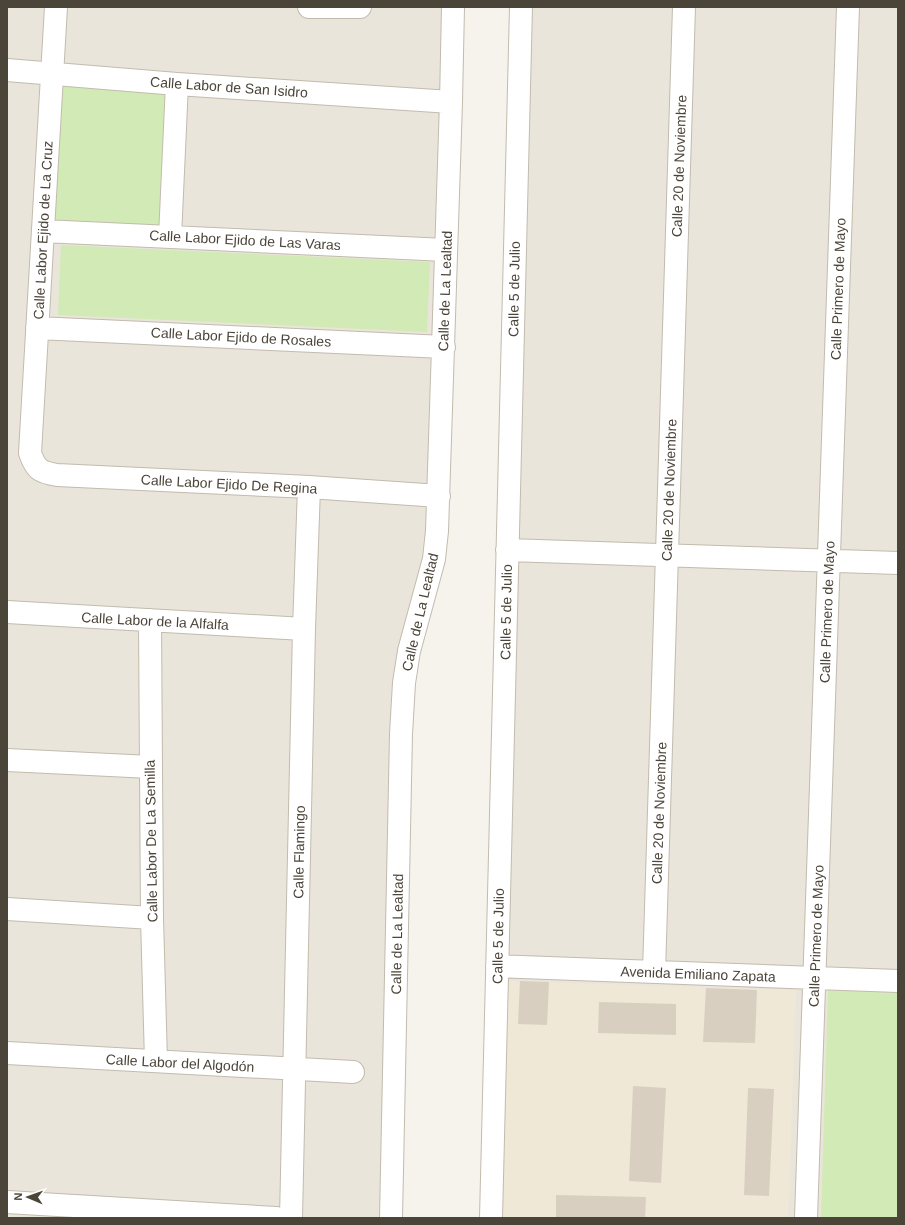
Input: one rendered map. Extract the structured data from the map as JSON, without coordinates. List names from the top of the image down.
{
  "streets": {
    "street": [
      "Calle Labor de San Isidro",
      "Calle 20 de Noviembre",
      "Calle Labor Ejido de La Cruz",
      "Calle Labor Ejido de Las Varas",
      "Calle 5 de Julio",
      "Calle Primero de Mayo",
      "Calle de La Lealtad",
      "Calle Labor Ejido de Rosales",
      "Calle Labor Ejido De Regina",
      "Calle Labor de la Alfalfa",
      "Calle Labor De La Semilla",
      "Calle Flamingo",
      "Avenida Emiliano Zapata",
      "Calle Labor del Algodón"
    ]
  },
  "crossings": [
    ["Calle Labor de San Isidro", "Calle Labor Ejido de La Cruz"],
    ["Calle Labor de San Isidro", "Calle de La Lealtad"],
    ["Calle 20 de Noviembre", "Avenida Emiliano Zapata"],
    ["Calle Labor Ejido de La Cruz", "Calle Labor Ejido de Las Varas"],
    ["Calle Labor Ejido de La Cruz", "Calle Labor Ejido de Rosales"],
    ["Calle Labor Ejido de La Cruz", "Calle Labor Ejido De Regina"],
    ["Calle Labor Ejido de Las Varas", "Calle de La Lealtad"],
    ["Calle 5 de Julio", "Avenida Emiliano Zapata"],
    ["Calle Primero de Mayo", "Avenida Emiliano Zapata"],
    ["Calle de La Lealtad", "Calle Labor Ejido de Rosales"],
    ["Calle de La Lealtad", "Calle Labor Ejido De Regina"],
    ["Calle Labor Ejido De Regina", "Calle Flamingo"],
    ["Calle Labor de la Alfalfa", "Calle Labor De La Semilla"],
    ["Calle Labor de la Alfalfa", "Calle Flamingo"],
    ["Calle Labor De La Semilla", "Calle Labor del Algodón"],
    ["Calle Flamingo", "Calle Labor del Algodón"]
  ],
  "north": "left"
}
